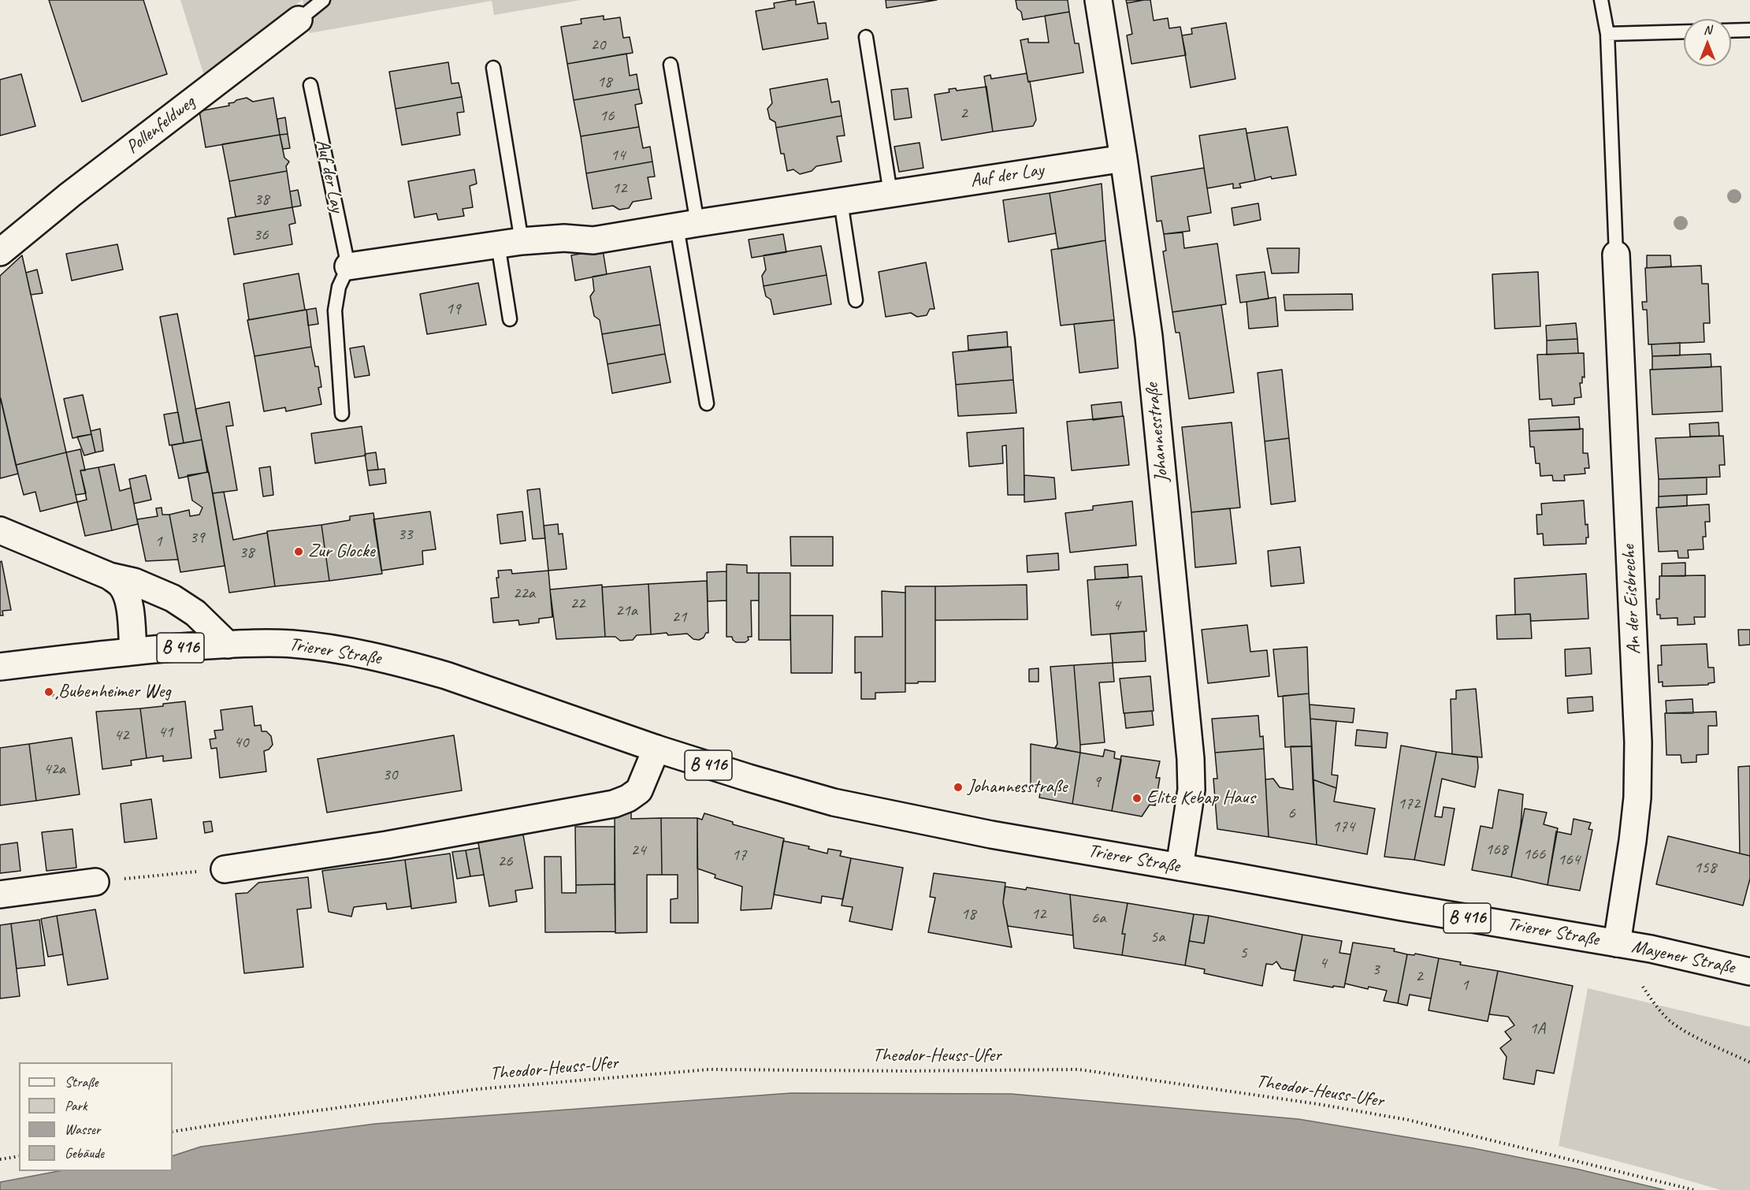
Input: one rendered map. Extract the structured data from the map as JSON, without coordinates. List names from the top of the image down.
{
  "streets": {
    "street": [
      "Pollenfeldweg",
      "Auf der Lay",
      "Johannesstraße",
      "An der Eisbreche",
      "B 416",
      "Trierer Straße",
      "Mayener Straße"
    ],
    "path": ["Theodor-Heuss-Ufer"]
  },
  "crossings": [
    ["Auf der Lay", "Johannesstraße"],
    ["Johannesstraße", "Trierer Straße"],
    ["An der Eisbreche", "Trierer Straße"],
    ["An der Eisbreche", "Mayener Straße"],
    ["Trierer Straße", "Mayener Straße"]
  ],
  "places": [
    "Zur Glocke",
    "Bubenheimer Weg",
    "Johannesstraße",
    "Elite Kebap Haus"
  ],
  "house_numbers": [
    "20",
    "18",
    "2",
    "16",
    "14",
    "12",
    "38",
    "36",
    "19",
    "33",
    "39",
    "1",
    "38",
    "22a",
    "22",
    "4",
    "21a",
    "21",
    "41",
    "42",
    "40",
    "42a",
    "30",
    "9",
    "172",
    "6",
    "174",
    "168",
    "24",
    "166",
    "17",
    "164",
    "26",
    "158",
    "18",
    "12",
    "6a",
    "5a",
    "5",
    "4",
    "3",
    "2",
    "1",
    "1A"
  ],
  "legend": [
    "Straße",
    "Park",
    "Wasser",
    "Gebäude"
  ],
  "north": "top"
}
